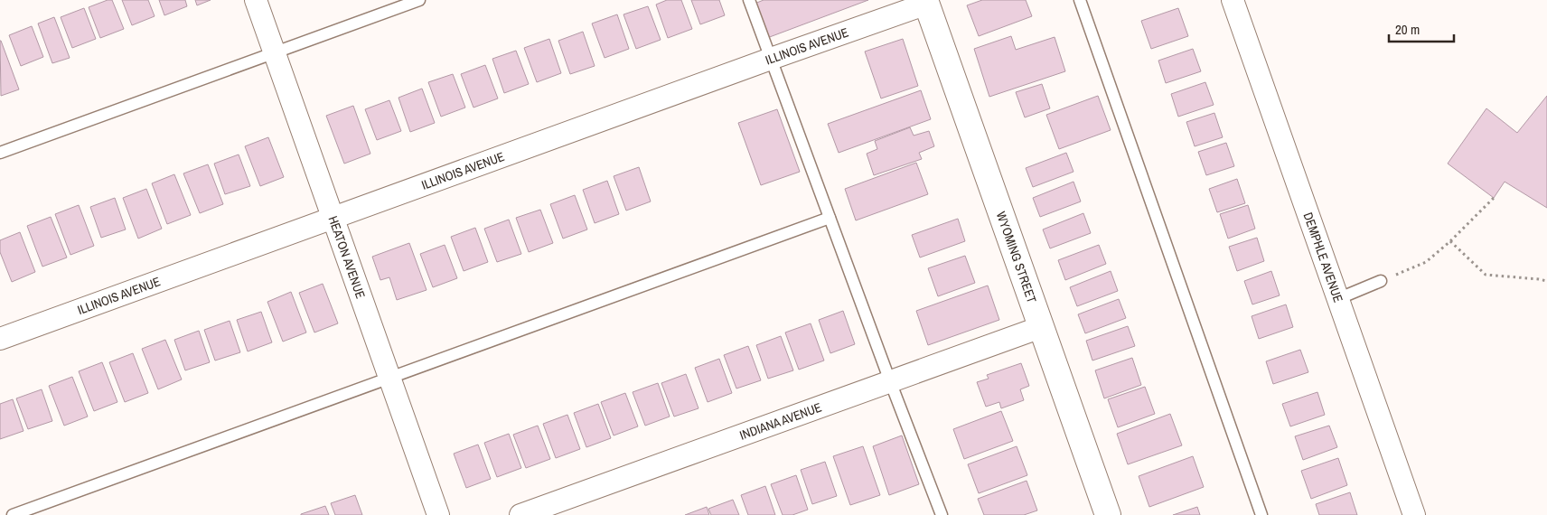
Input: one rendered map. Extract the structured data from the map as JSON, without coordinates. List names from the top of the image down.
{
  "streets": {
    "street": [
      "ILLINOIS AVENUE",
      "HEATON AVENUE",
      "WYOMING STREET",
      "DEMPHLE AVENUE",
      "INDIANA AVENUE"
    ]
  },
  "crossings": [
    ["ILLINOIS AVENUE", "HEATON AVENUE"],
    ["ILLINOIS AVENUE", "WYOMING STREET"],
    ["WYOMING STREET", "INDIANA AVENUE"]
  ],
  "scale_bar": "20 m"
}
